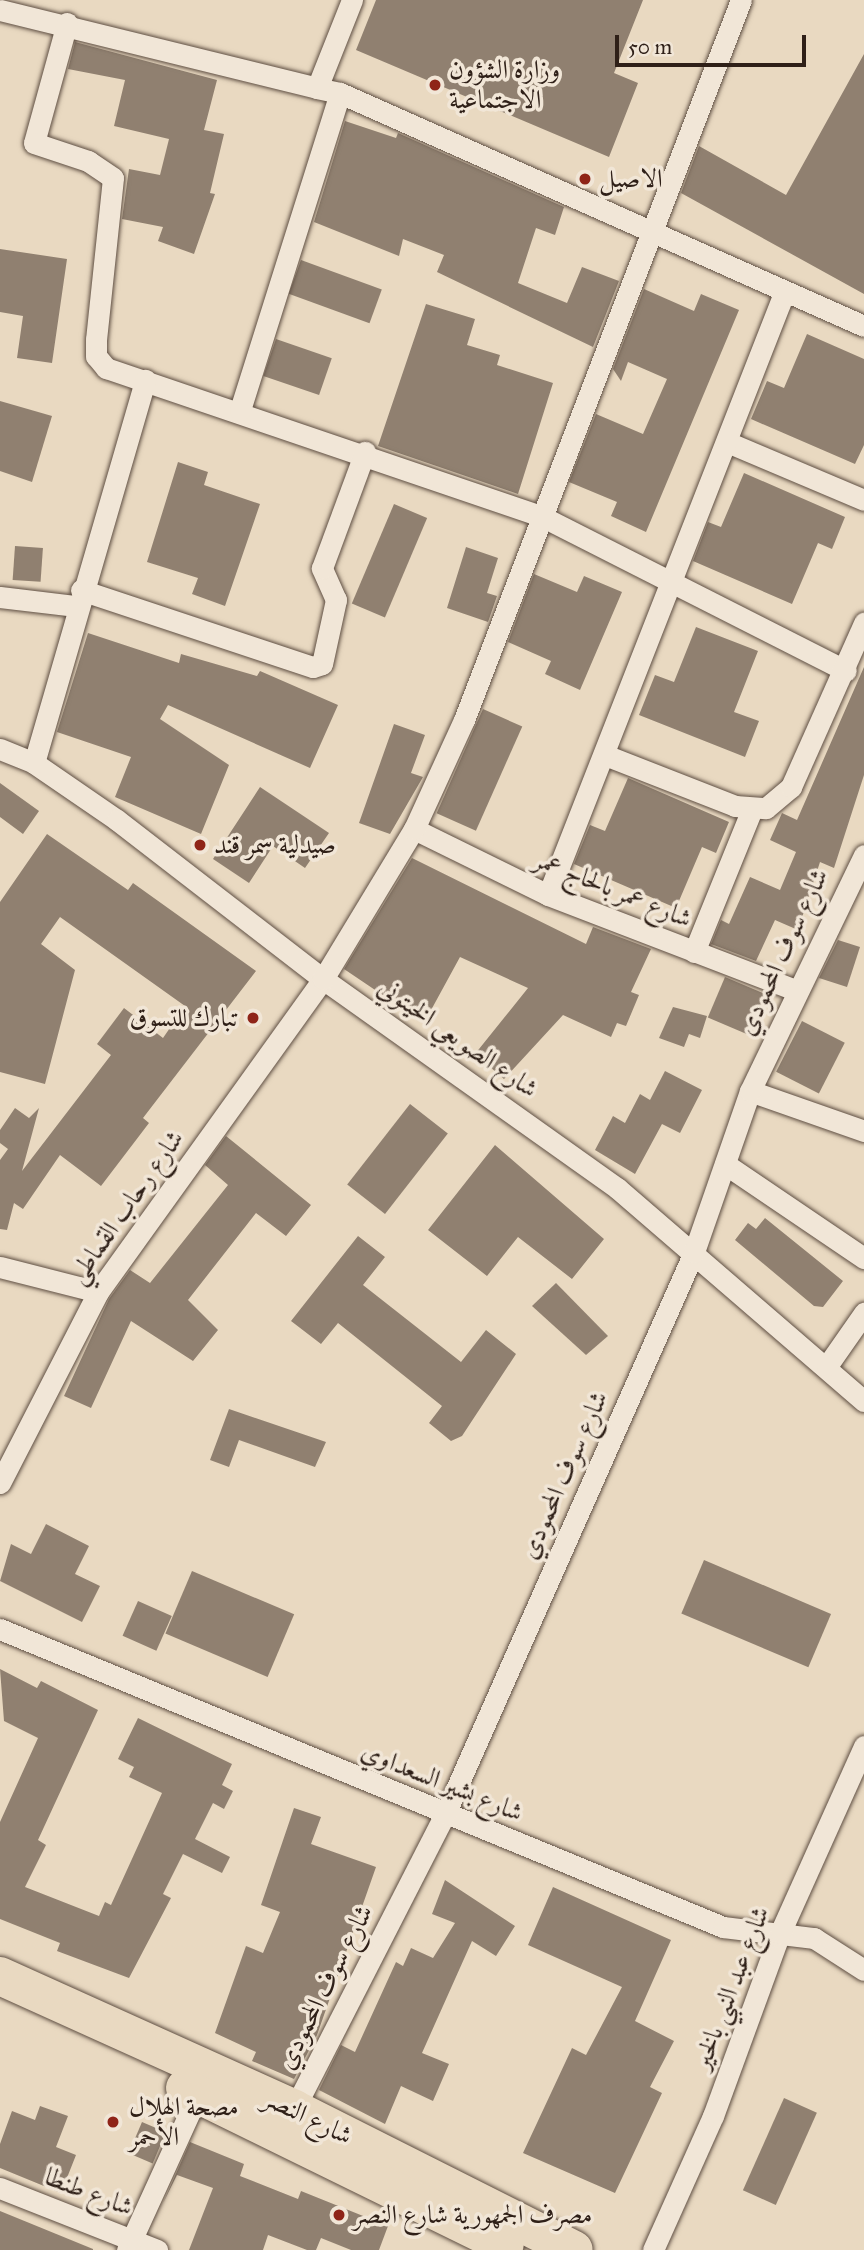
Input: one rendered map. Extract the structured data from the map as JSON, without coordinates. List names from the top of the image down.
{
  "streets": {
    "highway": ["شارع النصر"],
    "street": [
      "شارع عمر بالحاج عمر",
      "شارع سوف المحمودي",
      "شارع الصويعي الخيتوني",
      "شارع رحاب القماطي",
      "شارع بشير السعداوي",
      "شارع عبد النبي بالخير",
      "شارع طنطا"
    ]
  },
  "crossings": [
    ["شارع عمر بالحاج عمر", "شارع سوف المحمودي"],
    ["شارع عمر بالحاج عمر", "شارع رحاب القماطي"],
    ["شارع سوف المحمودي", "شارع الصويعي الخيتوني"],
    ["شارع سوف المحمودي", "شارع بشير السعداوي"],
    ["شارع سوف المحمودي", "شارع النصر"],
    ["شارع الصويعي الخيتوني", "شارع رحاب القماطي"],
    ["شارع بشير السعداوي", "شارع عبد النبي بالخير"]
  ],
  "places": [
    "وزارة الشؤون الاجتماعية",
    "الاصيل",
    "صيدلية سمر قند",
    "تبارك للتسوق",
    "مصحة الهلال الأحمر",
    "مصرف الجمهورية شارع النصر"
  ],
  "scale_bar": "50 m"
}
